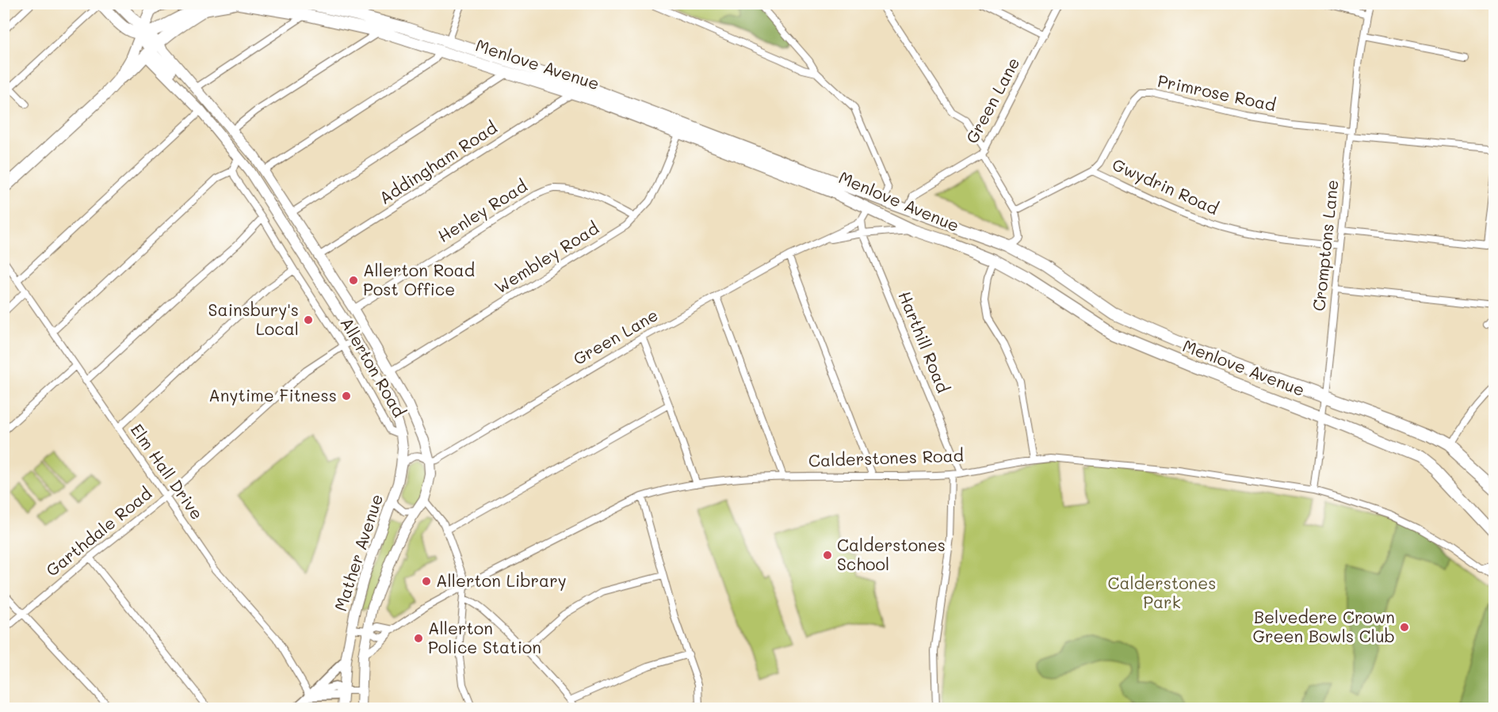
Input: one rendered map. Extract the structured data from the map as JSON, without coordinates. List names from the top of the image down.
{
  "streets": {
    "main road": ["Menlove Avenue", "Allerton Road", "Mather Avenue"],
    "street": [
      "Primrose Road",
      "Green Lane",
      "Addingham Road",
      "Gwydrin Road",
      "Henley Road",
      "Cromptons Lane",
      "Wembley Road",
      "Harthill Road",
      "Calderstones Road",
      "Elm Hall Drive",
      "Garthdale Road"
    ]
  },
  "crossings": [
    ["Menlove Avenue", "Green Lane"],
    ["Menlove Avenue", "Addingham Road"],
    ["Menlove Avenue", "Cromptons Lane"],
    ["Menlove Avenue", "Wembley Road"],
    ["Menlove Avenue", "Allerton Road"],
    ["Primrose Road", "Gwydrin Road"],
    ["Primrose Road", "Cromptons Lane"],
    ["Green Lane", "Harthill Road"],
    ["Green Lane", "Mather Avenue"],
    ["Addingham Road", "Allerton Road"],
    ["Gwydrin Road", "Cromptons Lane"],
    ["Henley Road", "Wembley Road"],
    ["Henley Road", "Allerton Road"],
    ["Cromptons Lane", "Calderstones Road"],
    ["Wembley Road", "Allerton Road"],
    ["Harthill Road", "Calderstones Road"],
    ["Allerton Road", "Garthdale Road"],
    ["Allerton Road", "Mather Avenue"],
    ["Calderstones Road", "Mather Avenue"],
    ["Elm Hall Drive", "Garthdale Road"]
  ],
  "parks": ["Calderstones Park"],
  "places": [
    "Allerton Road Post Office",
    "Sainsbury's Local",
    "Anytime Fitness",
    "Calderstones School",
    "Allerton Library",
    "Belvedere Crown Green Bowls Club",
    "Allerton Police Station"
  ]
}
